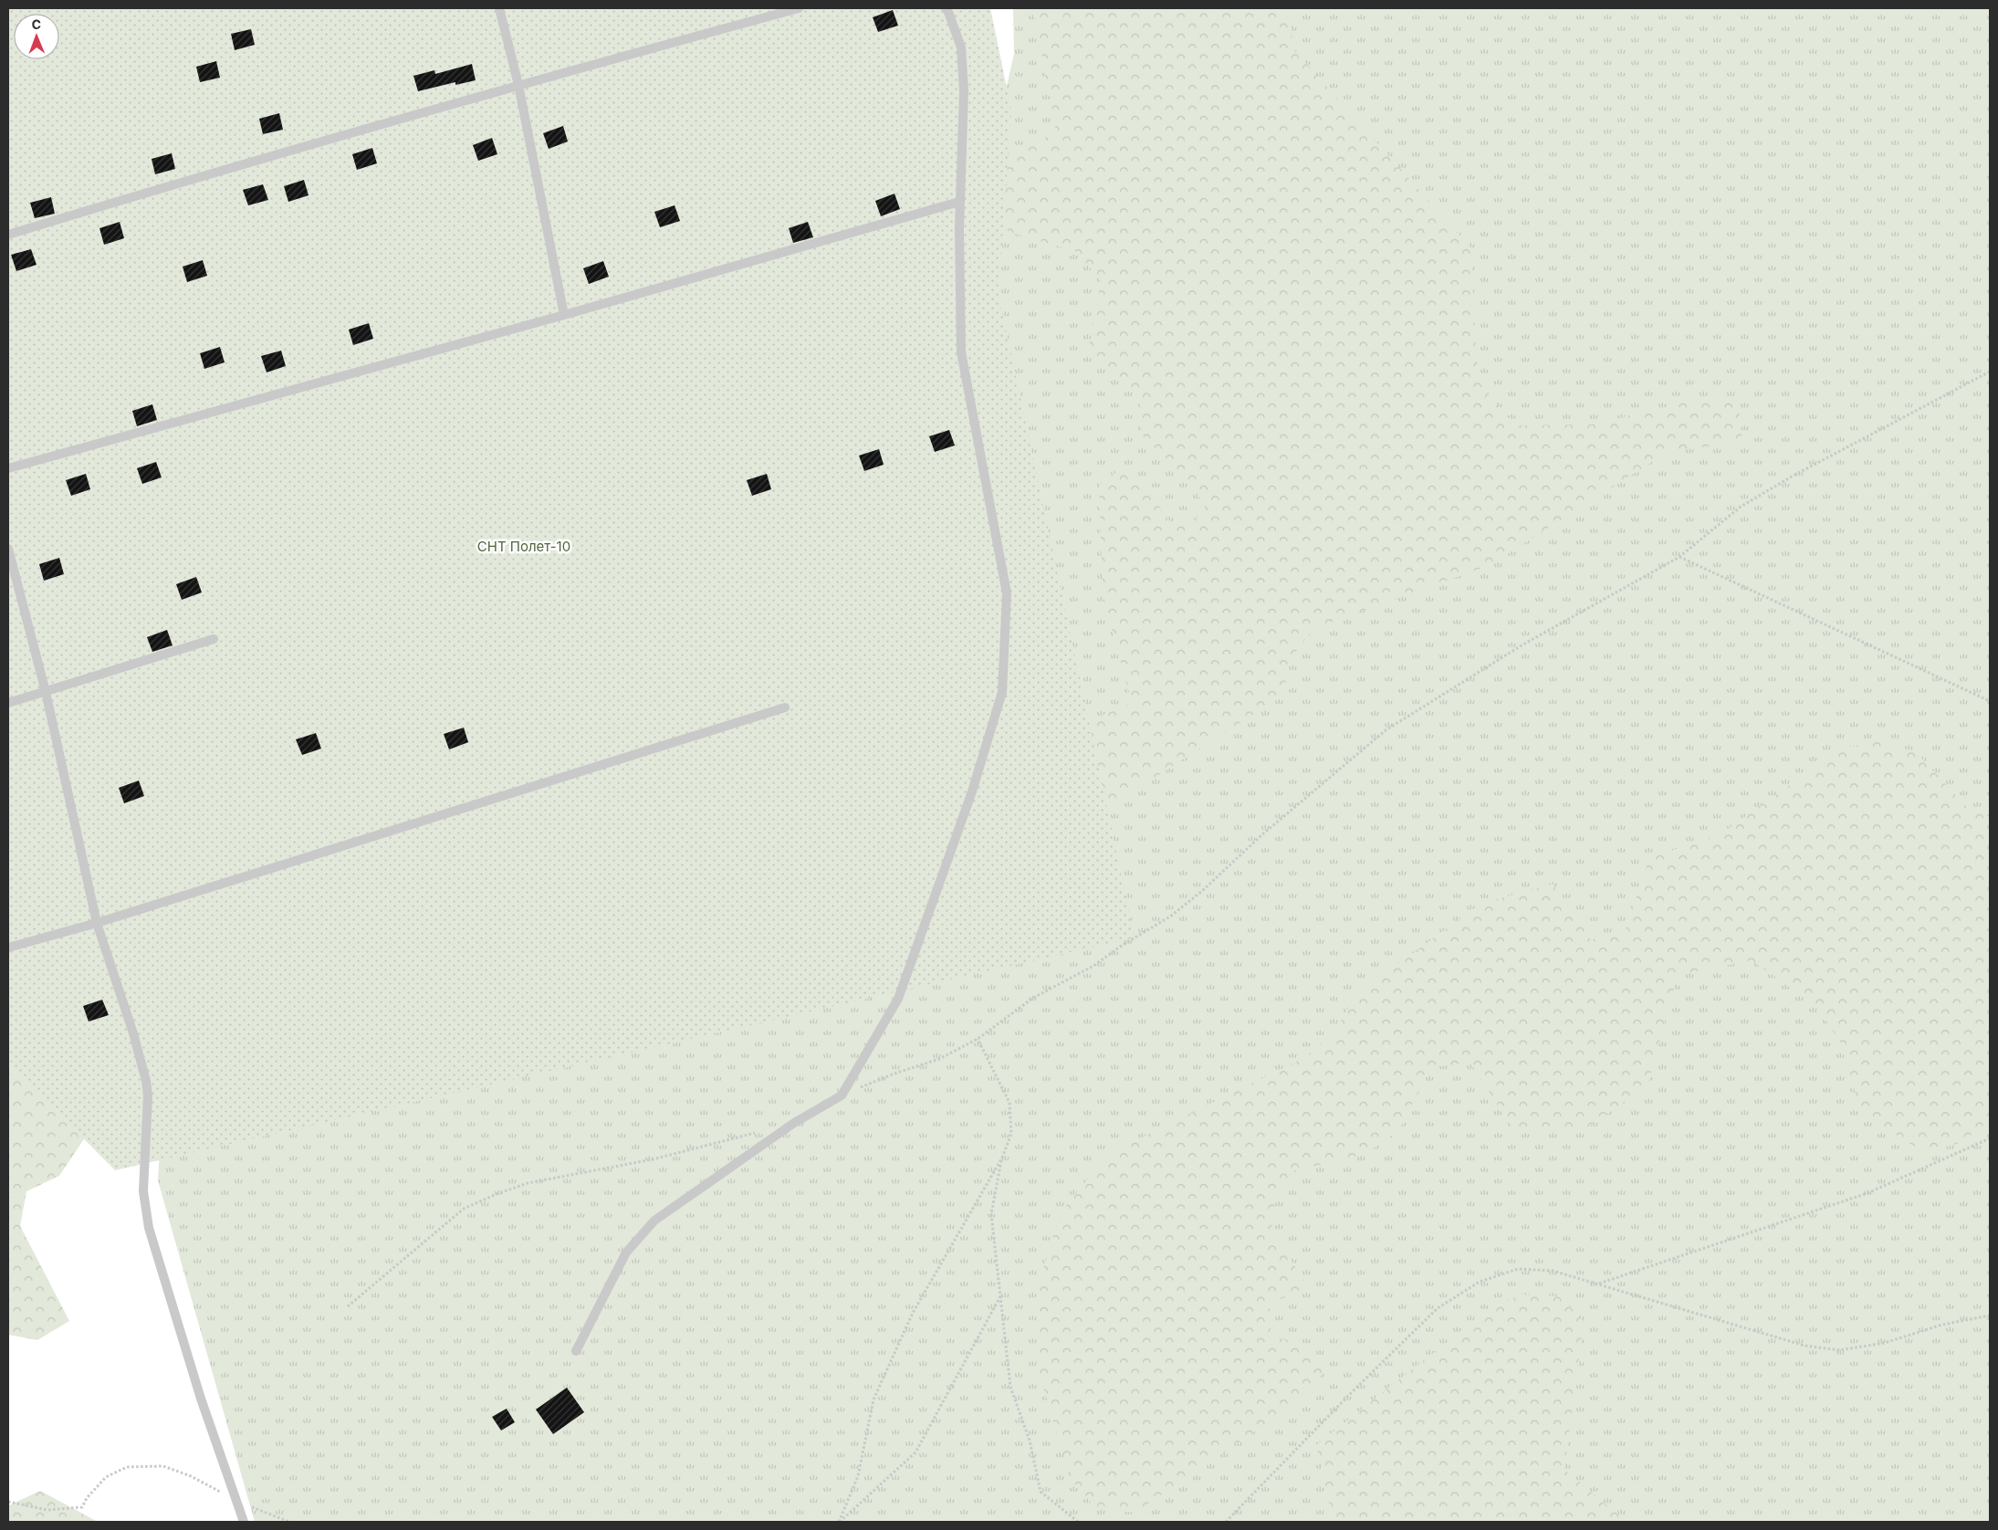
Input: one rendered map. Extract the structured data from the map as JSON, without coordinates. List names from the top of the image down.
{
  "parks": ["СНТ Полет-10"],
  "north": "top"
}
